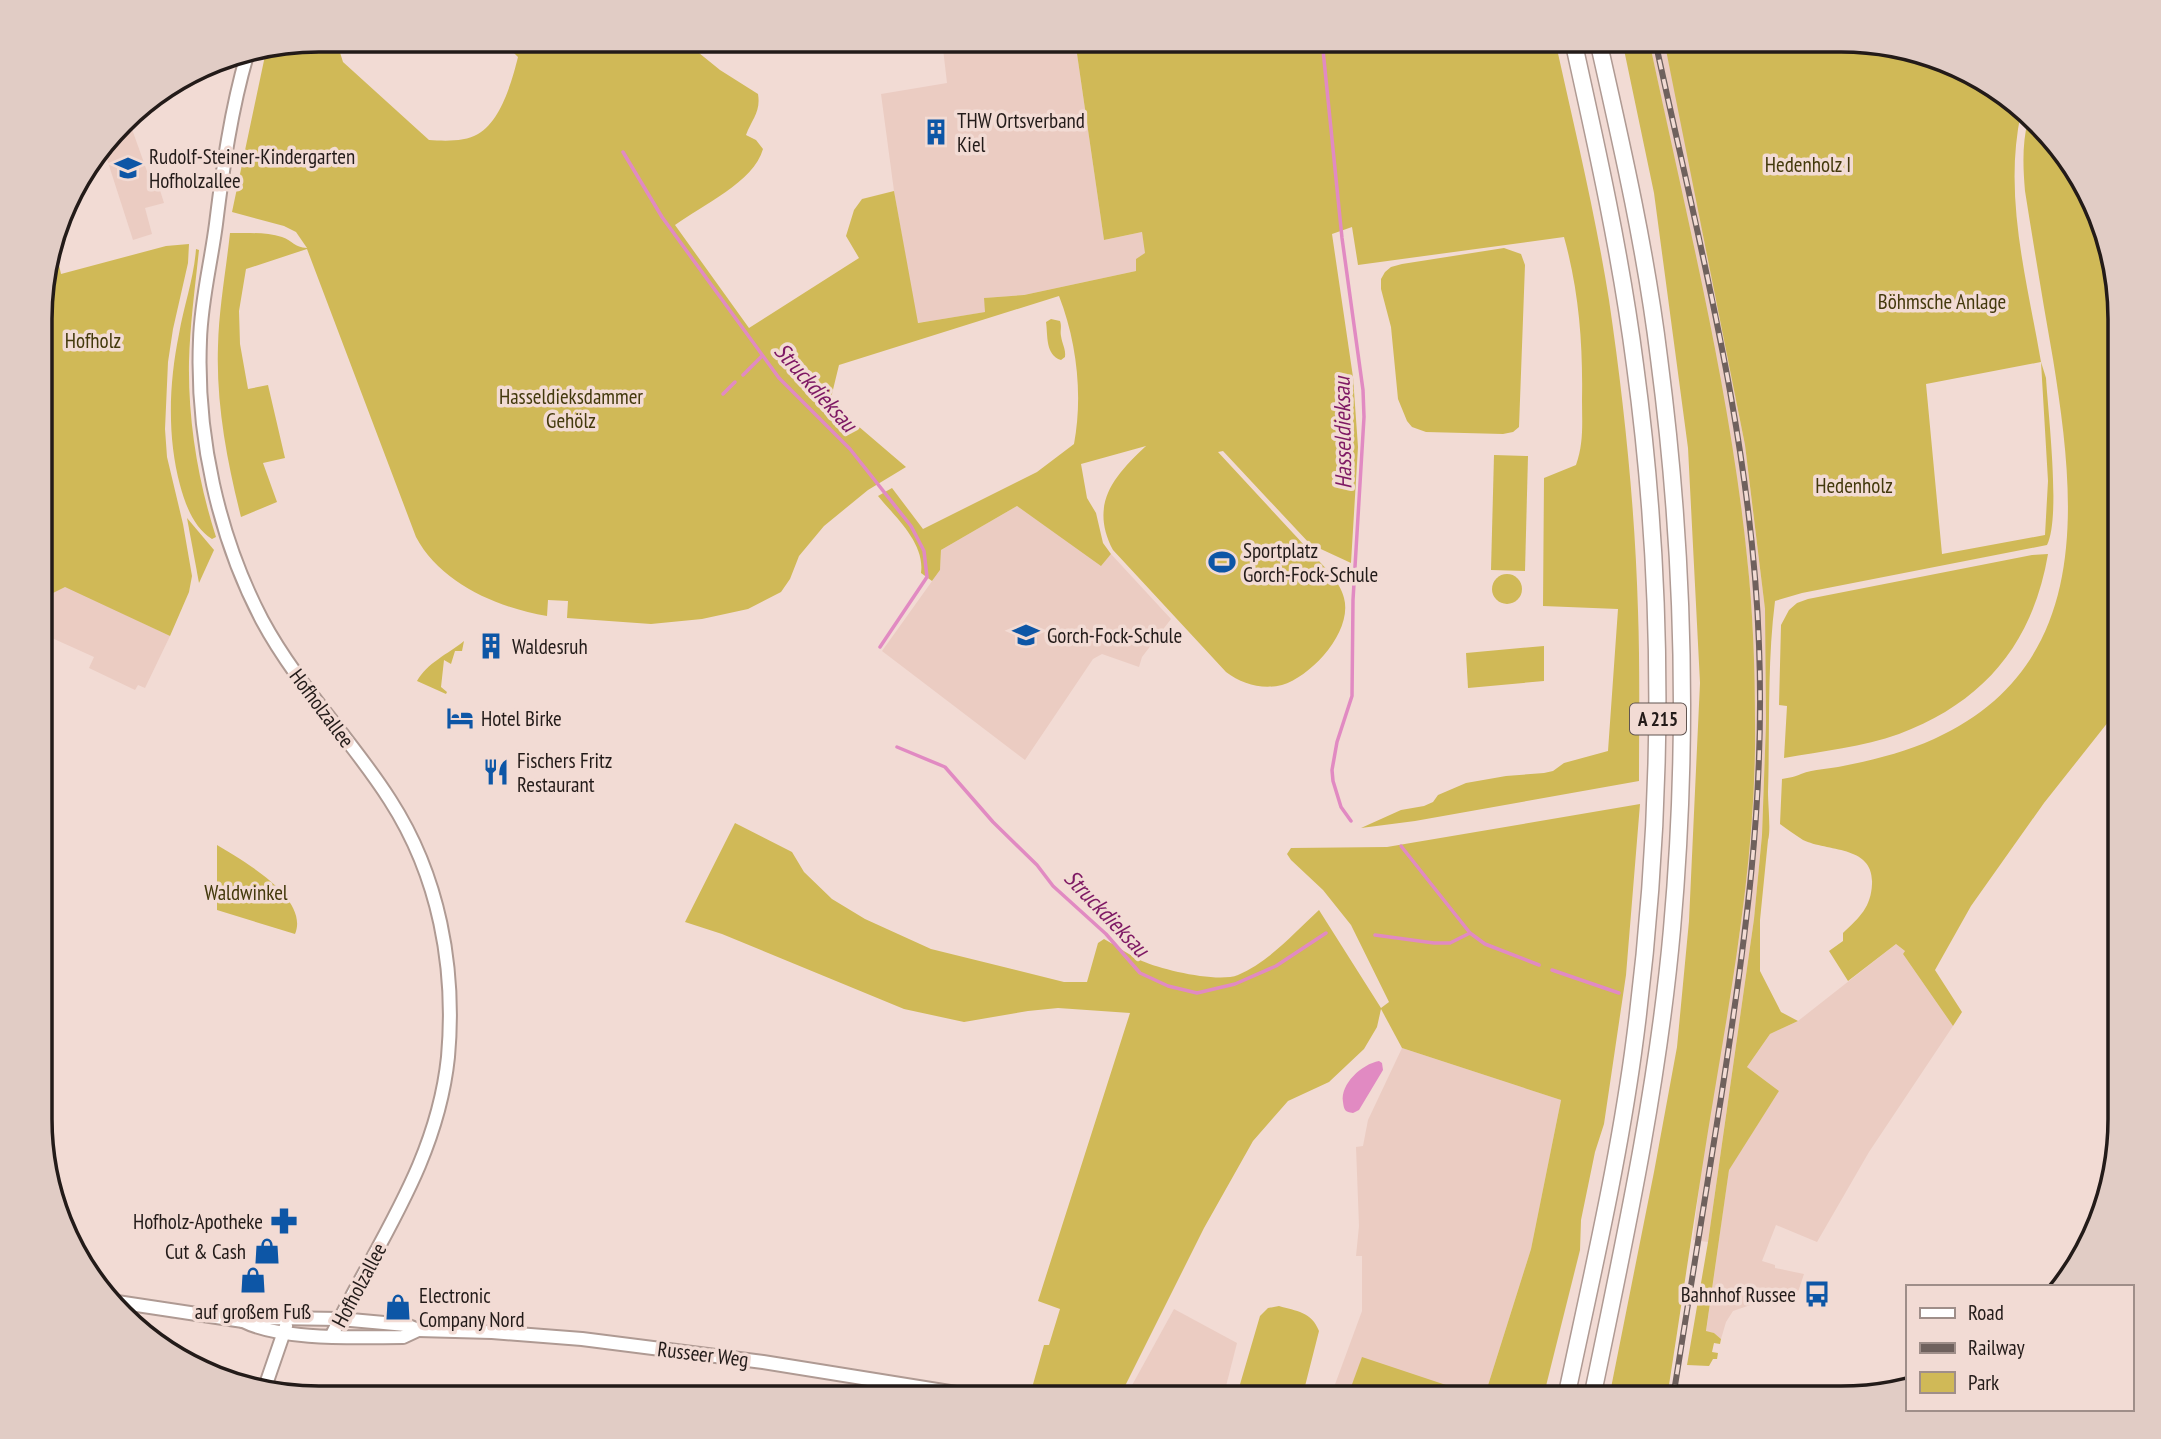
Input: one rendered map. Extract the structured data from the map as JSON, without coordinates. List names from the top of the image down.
{
  "streets": {
    "highway": ["A 215"],
    "street": ["Hofholzallee", "Russeer Weg"]
  },
  "crossings": [
    ["Hofholzallee", "Russeer Weg"]
  ],
  "water": ["Struckdieksau", "Hasseldieksau"],
  "parks": [
    "Hedenholz I",
    "Böhmsche Anlage",
    "Hofholz",
    "Hasseldieksdammer Gehölz",
    "Hedenholz",
    "Waldwinkel"
  ],
  "places": {
    "building": ["THW Ortsverband Kiel", "Waldesruh"],
    "school or university": ["Rudolf-Steiner-Kindergarten Hofholzallee", "Gorch-Fock-Schule"],
    "sports": ["Sportplatz Gorch-Fock-Schule"],
    "hotel": ["Hotel Birke"],
    "restaurant": ["Fischers Fritz Restaurant"],
    "pharmacy": ["Hofholz-Apotheke"],
    "shop": ["Cut & Cash", "auf großem Fuß", "Electronic Company Nord"],
    "bus stop": ["Bahnhof Russee"]
  },
  "legend": ["Road", "Railway", "Park"]
}
